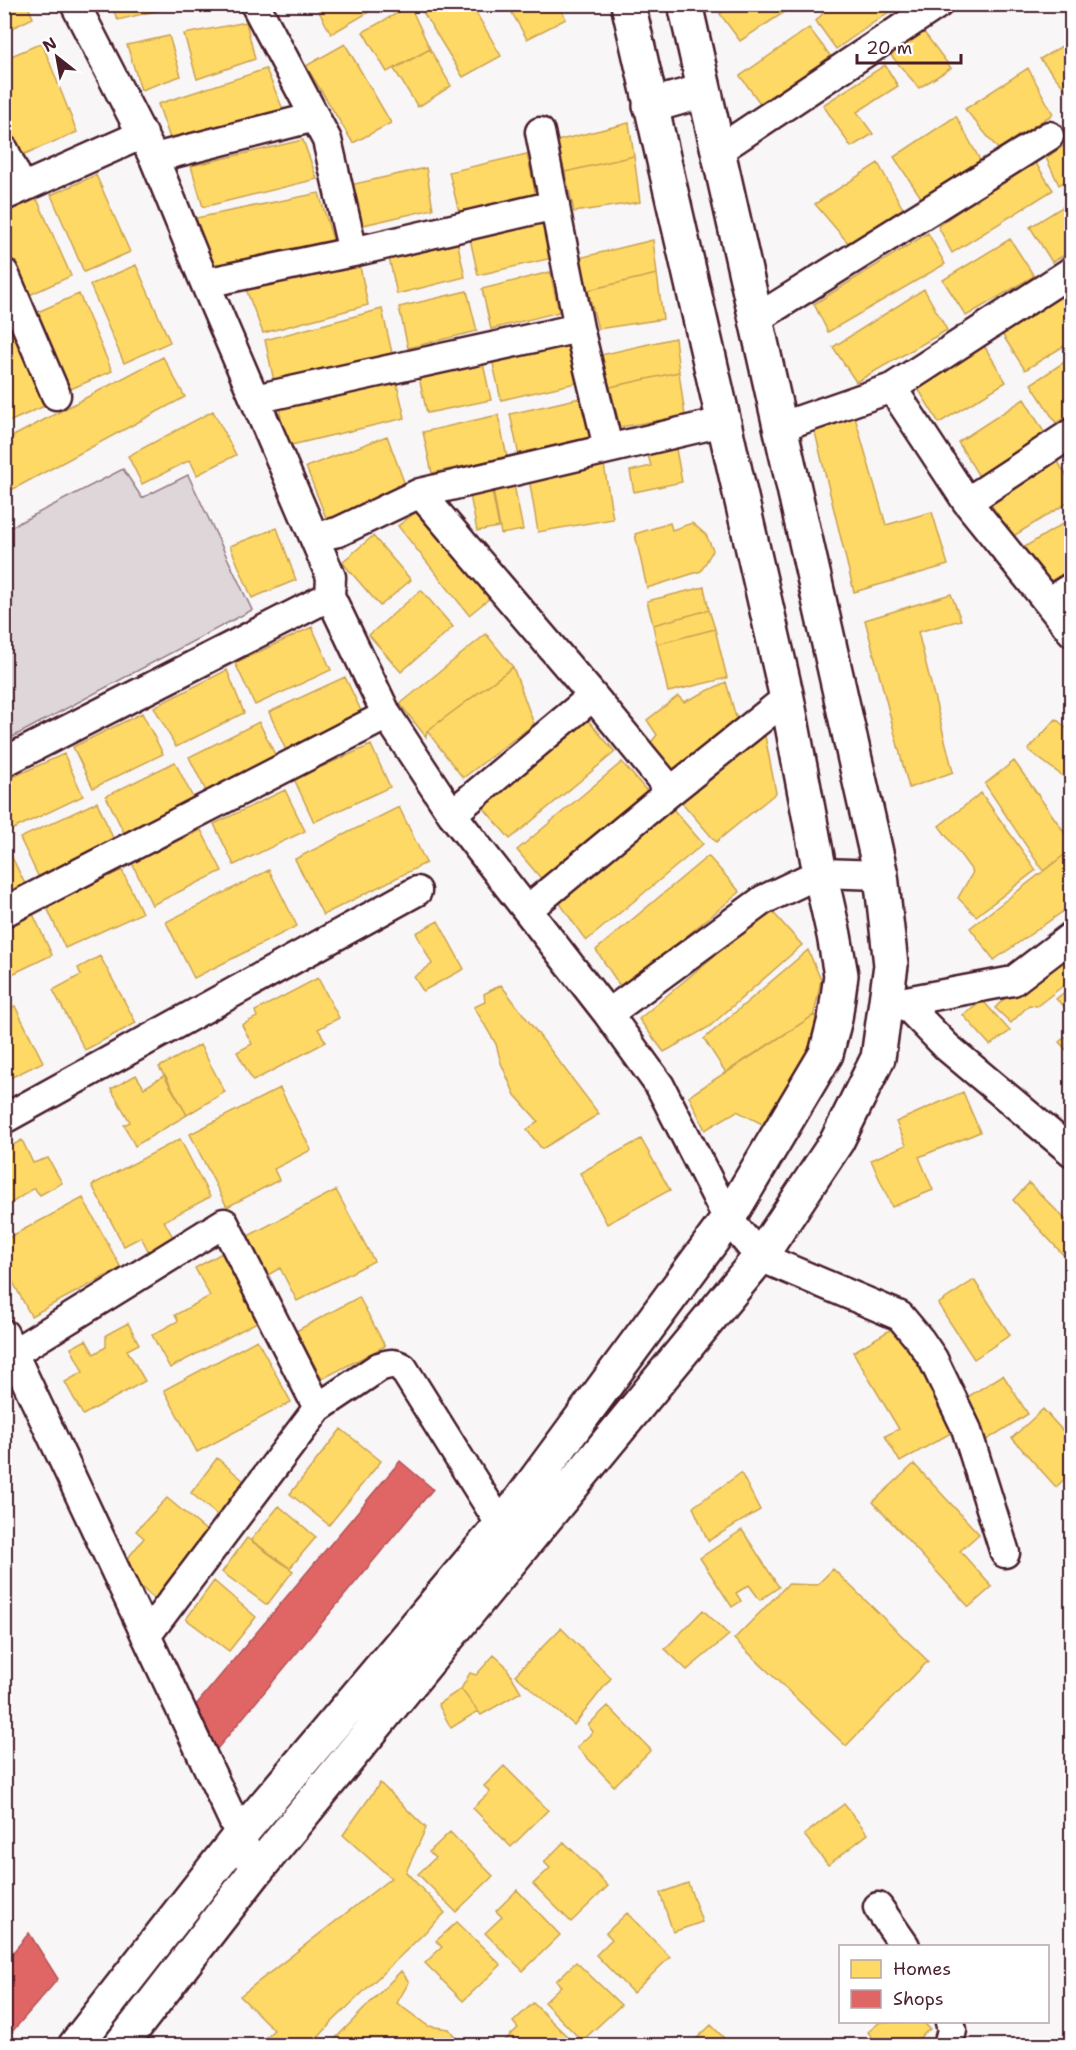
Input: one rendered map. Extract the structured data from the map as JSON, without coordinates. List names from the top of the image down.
{
  "legend": ["Homes", "Shops"],
  "scale_bar": "20 m",
  "north": "top left"
}
